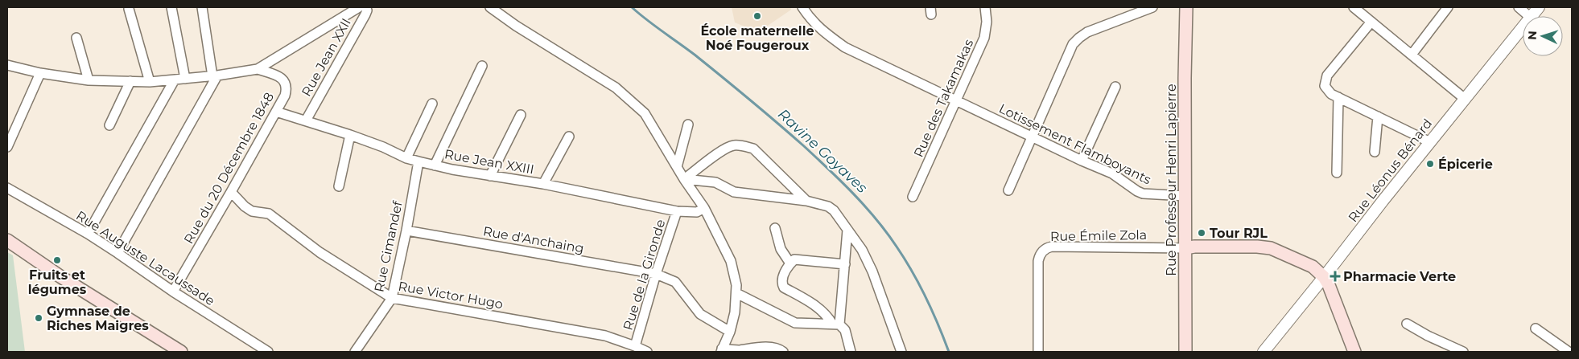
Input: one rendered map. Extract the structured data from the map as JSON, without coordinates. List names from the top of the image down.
{
  "streets": {
    "main road": ["Rue Professeur Henri Lapierre"],
    "street": [
      "Rue Jean XXII",
      "Rue des Takamakas",
      "Lotissement Flamboyants",
      "Rue Jean XXIII",
      "Rue du 20 Décembre 1848",
      "Rue Léonus Bénard",
      "Rue Émile Zola",
      "Rue d'Anchaing",
      "Rue Cimandef",
      "Rue Auguste Lacaussade",
      "Rue de la Gironde",
      "Rue Victor Hugo"
    ]
  },
  "crossings": [
    ["Rue Jean XXII", "Rue Jean XXIII"],
    ["Rue Jean XXII", "Rue du 20 Décembre 1848"],
    ["Rue des Takamakas", "Lotissement Flamboyants"],
    ["Lotissement Flamboyants", "Rue Professeur Henri Lapierre"],
    ["Rue Jean XXIII", "Rue du 20 Décembre 1848"],
    ["Rue Jean XXIII", "Rue Cimandef"],
    ["Rue Jean XXIII", "Rue de la Gironde"],
    ["Rue du 20 Décembre 1848", "Rue Auguste Lacaussade"],
    ["Rue du 20 Décembre 1848", "Rue Victor Hugo"],
    ["Rue Professeur Henri Lapierre", "Rue Émile Zola"],
    ["Rue d'Anchaing", "Rue Cimandef"],
    ["Rue d'Anchaing", "Rue de la Gironde"],
    ["Rue Cimandef", "Rue Victor Hugo"],
    ["Rue de la Gironde", "Rue Victor Hugo"]
  ],
  "water": ["Ravine Goyaves"],
  "places": {
    "other": [
      "École maternelle Noé Fougeroux",
      "Épicerie",
      "Tour RJL",
      "Fruits et légumes",
      "Gymnase de Riches Maigres"
    ],
    "health": ["Pharmacie Verte"]
  },
  "north": "left"
}
